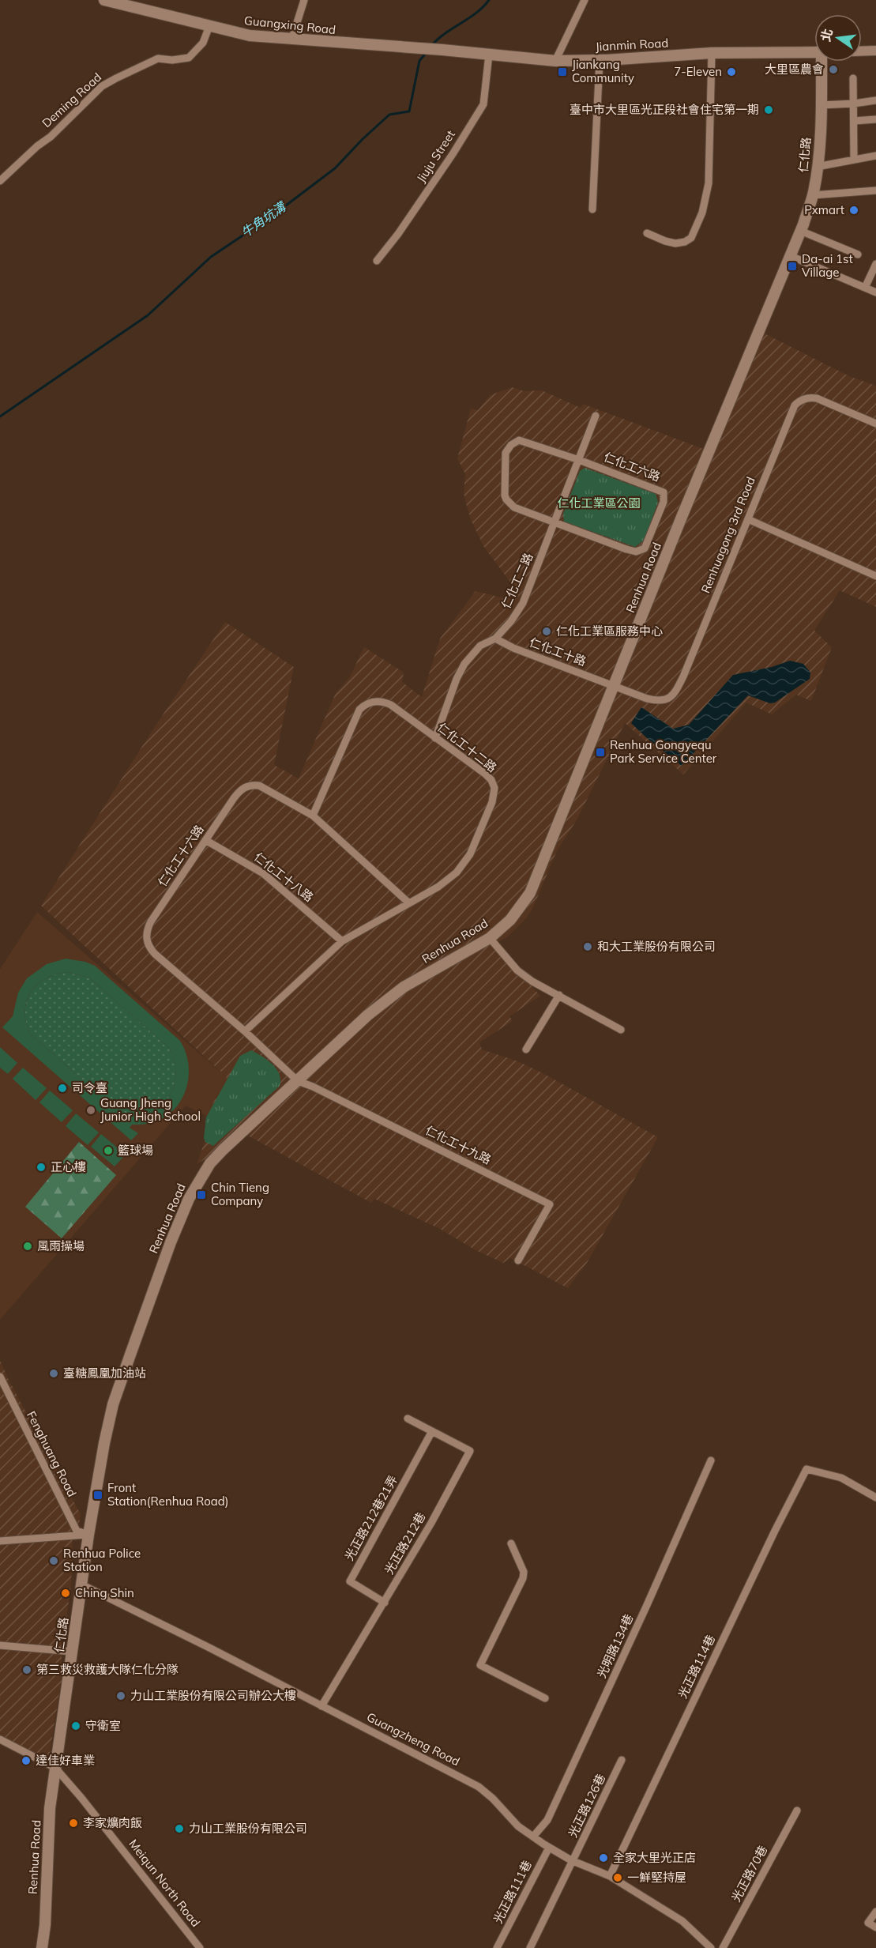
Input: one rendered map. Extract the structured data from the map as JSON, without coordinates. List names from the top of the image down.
{
  "streets": {
    "main road": [
      "Guangxing Road",
      "Jianmin Road",
      "仁化路",
      "Renhua Road"
    ],
    "street": [
      "Deming Road",
      "Jiuju Street",
      "仁化工六路",
      "Renhuagong 3rd Road",
      "仁化工二路",
      "仁化工十路",
      "仁化工十二路",
      "仁化工十六路",
      "仁化工十八路",
      "仁化工十九路",
      "Fenghuang Road",
      "光正路212巷21弄",
      "光正路212巷",
      "光明路134巷",
      "光正路114巷",
      "Guangzheng Road",
      "光正路126巷",
      "光正路70巷",
      "Meiqun North Road",
      "光正路111巷"
    ]
  },
  "crossings": [
    ["Guangxing Road", "Jianmin Road"],
    ["Guangxing Road", "Deming Road"],
    ["Jianmin Road", "Jiuju Street"],
    ["仁化路", "Renhua Road"],
    ["仁化路", "Fenghuang Road"],
    ["仁化路", "Guangzheng Road"],
    ["仁化路", "Meiqun North Road"],
    ["仁化工六路", "仁化工二路"],
    ["Renhuagong 3rd Road", "Renhua Road"],
    ["Renhuagong 3rd Road", "仁化工十路"],
    ["Renhua Road", "仁化工十路"],
    ["Renhua Road", "仁化工十六路"],
    ["Renhua Road", "仁化工十九路"],
    ["Renhua Road", "Fenghuang Road"],
    ["Renhua Road", "Meiqun North Road"],
    ["仁化工二路", "仁化工十路"],
    ["仁化工二路", "仁化工十二路"],
    ["仁化工十二路", "仁化工十六路"],
    ["仁化工十二路", "仁化工十八路"],
    ["仁化工十六路", "仁化工十八路"],
    ["仁化工十六路", "仁化工十九路"],
    ["光正路212巷21弄", "光正路212巷"],
    ["光正路212巷", "Guangzheng Road"],
    ["光明路134巷", "Guangzheng Road"],
    ["光正路114巷", "Guangzheng Road"],
    ["Guangzheng Road", "光正路126巷"],
    ["Guangzheng Road", "光正路111巷"]
  ],
  "water": ["牛角坑溝"],
  "parks": ["仁化工業區公園"],
  "places": {
    "other": [
      "大里區農會",
      "7-Eleven",
      "臺中市大里區光正段社會住宅第一期",
      "Pxmart",
      "仁化工業區服務中心",
      "和大工業股份有限公司",
      "司令臺",
      "Guang Jheng Junior High School",
      "籃球場",
      "正心樓",
      "風雨操場",
      "臺糖鳳凰加油站",
      "Renhua Police Station",
      "Ching Shin",
      "第三救災救護大隊仁化分隊",
      "力山工業股份有限公司辦公大樓",
      "守衛室",
      "達佳好車業",
      "李家爌肉飯",
      "力山工業股份有限公司",
      "全家大里光正店",
      "一鮮堅持屋"
    ],
    "transit": [
      "Jiankang Community",
      "Da-ai 1st Village",
      "Renhua Gongyequ Park Service Center",
      "Chin Tieng Company",
      "Front Station(Renhua Road)"
    ]
  },
  "north": "left"
}
